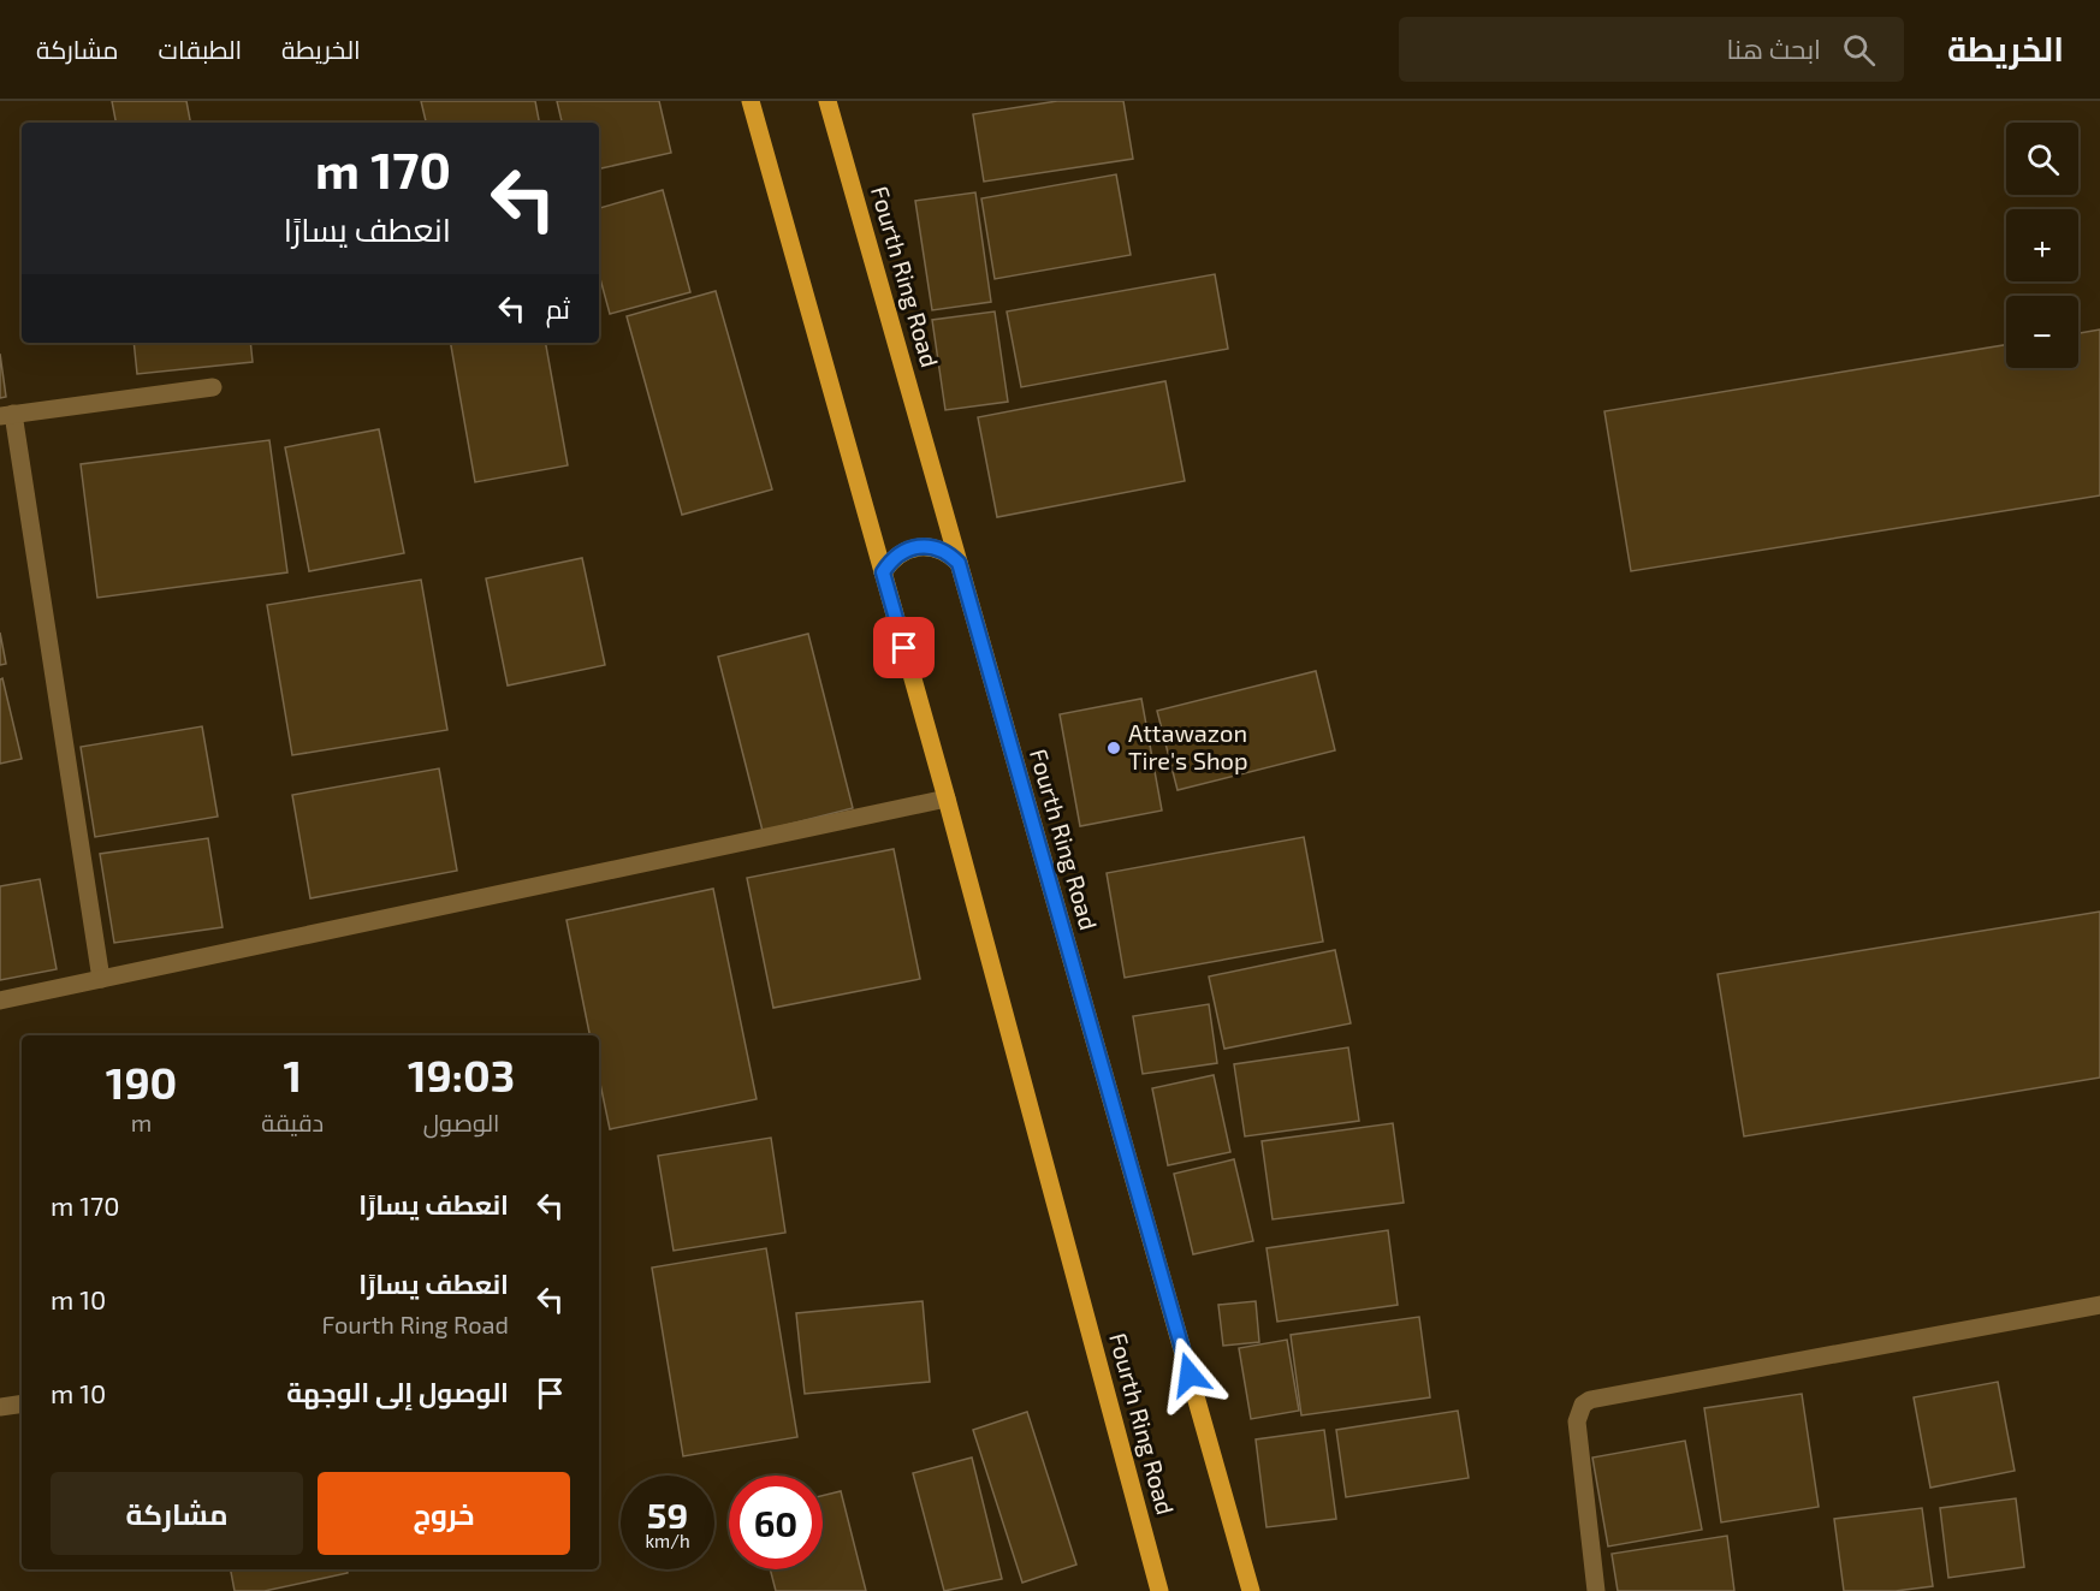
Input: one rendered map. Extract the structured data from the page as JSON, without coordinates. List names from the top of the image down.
{
  "streets": {
    "main road": ["Fourth Ring Road"]
  },
  "places": ["Attawazon Tire's Shop"],
  "page": {
    "header": "الخريطة",
    "search": "ابحث هنا",
    "nav": ["الخريطة", "الطبقات", "مشاركة"],
    "map_buttons": ["+", "−"],
    "turn": ["170 m", "انعطف يسارًا"],
    "then": "ثم",
    "eta": [
      "19:03",
      "الوصول",
      "1",
      "دقيقة",
      "190",
      "m"
    ],
    "list": [
      {
        "name": "انعطف يسارًا",
        "value": "170 m"
      },
      {
        "name": "انعطف يسارًا",
        "note": "Fourth Ring Road",
        "value": "10 m"
      },
      {
        "name": "الوصول إلى الوجهة",
        "value": "10 m"
      }
    ],
    "buttons": ["خروج", "مشاركة"],
    "speed": "59 km/h",
    "limit": "60"
  }
}
